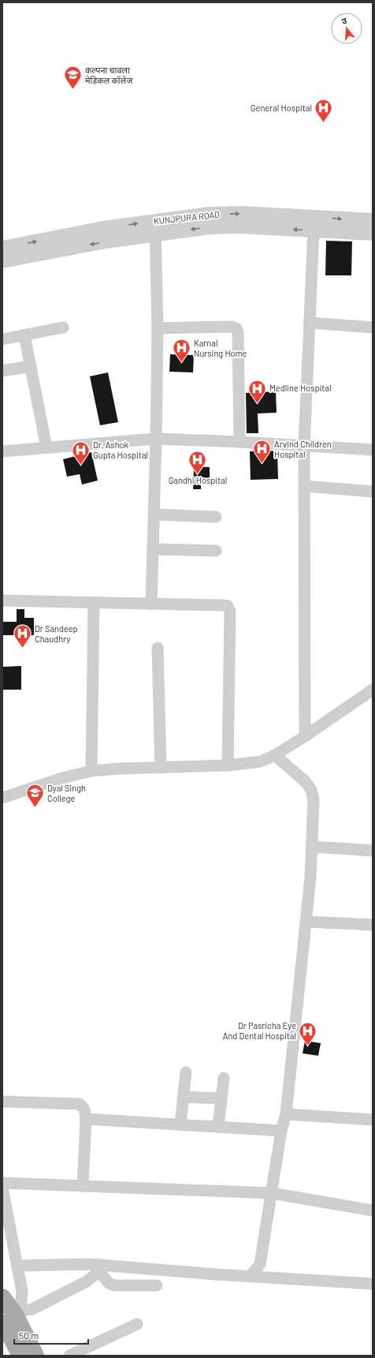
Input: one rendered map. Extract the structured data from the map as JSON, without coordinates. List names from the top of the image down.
{
  "streets": {
    "street": ["KUNJPURA ROAD"]
  },
  "places": {
    "school or university": ["कल्पना चावला मेडिकल कॉलेज", "Dyal Singh College"],
    "hospital": [
      "General Hospital",
      "Karnal Nursing Home",
      "Medline Hospital",
      "Arvind Children Hospital",
      "Dr. Ashok Gupta Hospital",
      "Gandhi Hospital",
      "Dr Sandeep Chaudhry",
      "Dr Pasricha Eye And Dental Hospital"
    ]
  },
  "scale_bar": "50 m",
  "north": "top"
}
